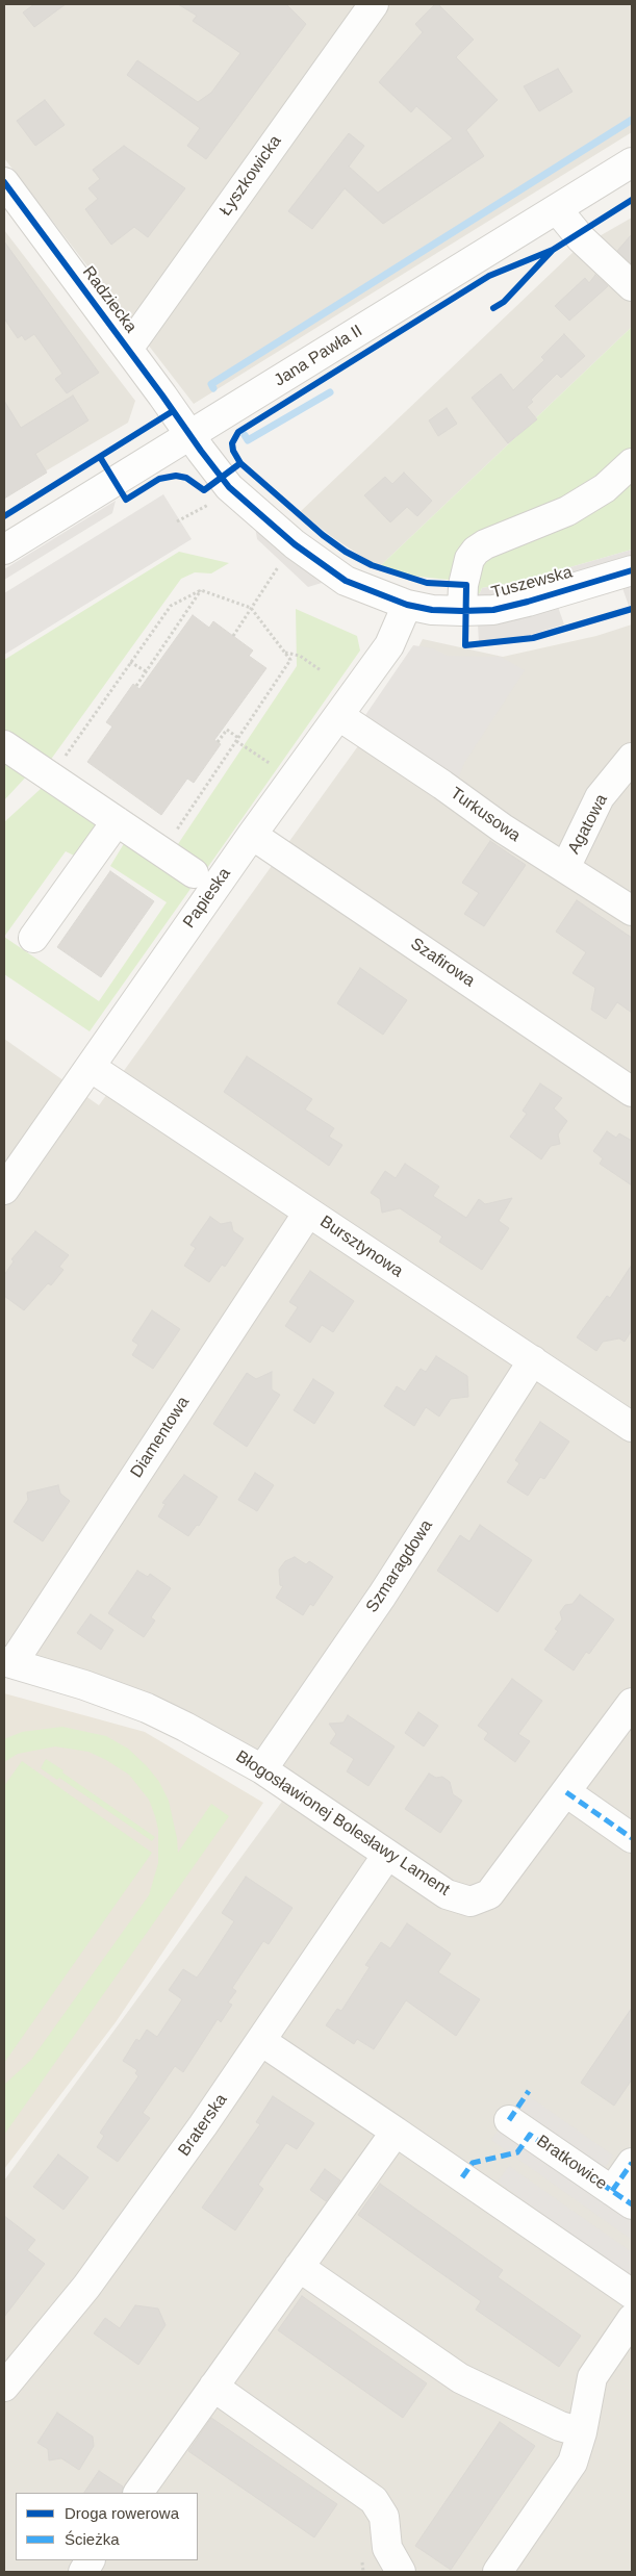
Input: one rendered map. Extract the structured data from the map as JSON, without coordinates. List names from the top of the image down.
{
  "streets": {
    "street": [
      "Łyszkowicka",
      "Radziecka",
      "Jana Pawła II",
      "Tuszewska",
      "Turkusowa",
      "Agatowa",
      "Papieska",
      "Szafirowa",
      "Bursztynowa",
      "Diamentowa",
      "Szmaragdowa",
      "Błogosławionej Bolesławy Lament",
      "Braterska",
      "Bratkowice"
    ]
  },
  "crossings": [
    ["Łyszkowicka", "Radziecka"],
    ["Radziecka", "Jana Pawła II"],
    ["Radziecka", "Tuszewska"],
    ["Jana Pawła II", "Tuszewska"],
    ["Tuszewska", "Papieska"],
    ["Turkusowa", "Agatowa"],
    ["Turkusowa", "Papieska"],
    ["Papieska", "Szafirowa"],
    ["Papieska", "Bursztynowa"],
    ["Bursztynowa", "Diamentowa"],
    ["Bursztynowa", "Szmaragdowa"],
    ["Diamentowa", "Błogosławionej Bolesławy Lament"],
    ["Szmaragdowa", "Błogosławionej Bolesławy Lament"],
    ["Błogosławionej Bolesławy Lament", "Braterska"]
  ],
  "legend": ["Droga rowerowa", "Ścieżka"]
}
